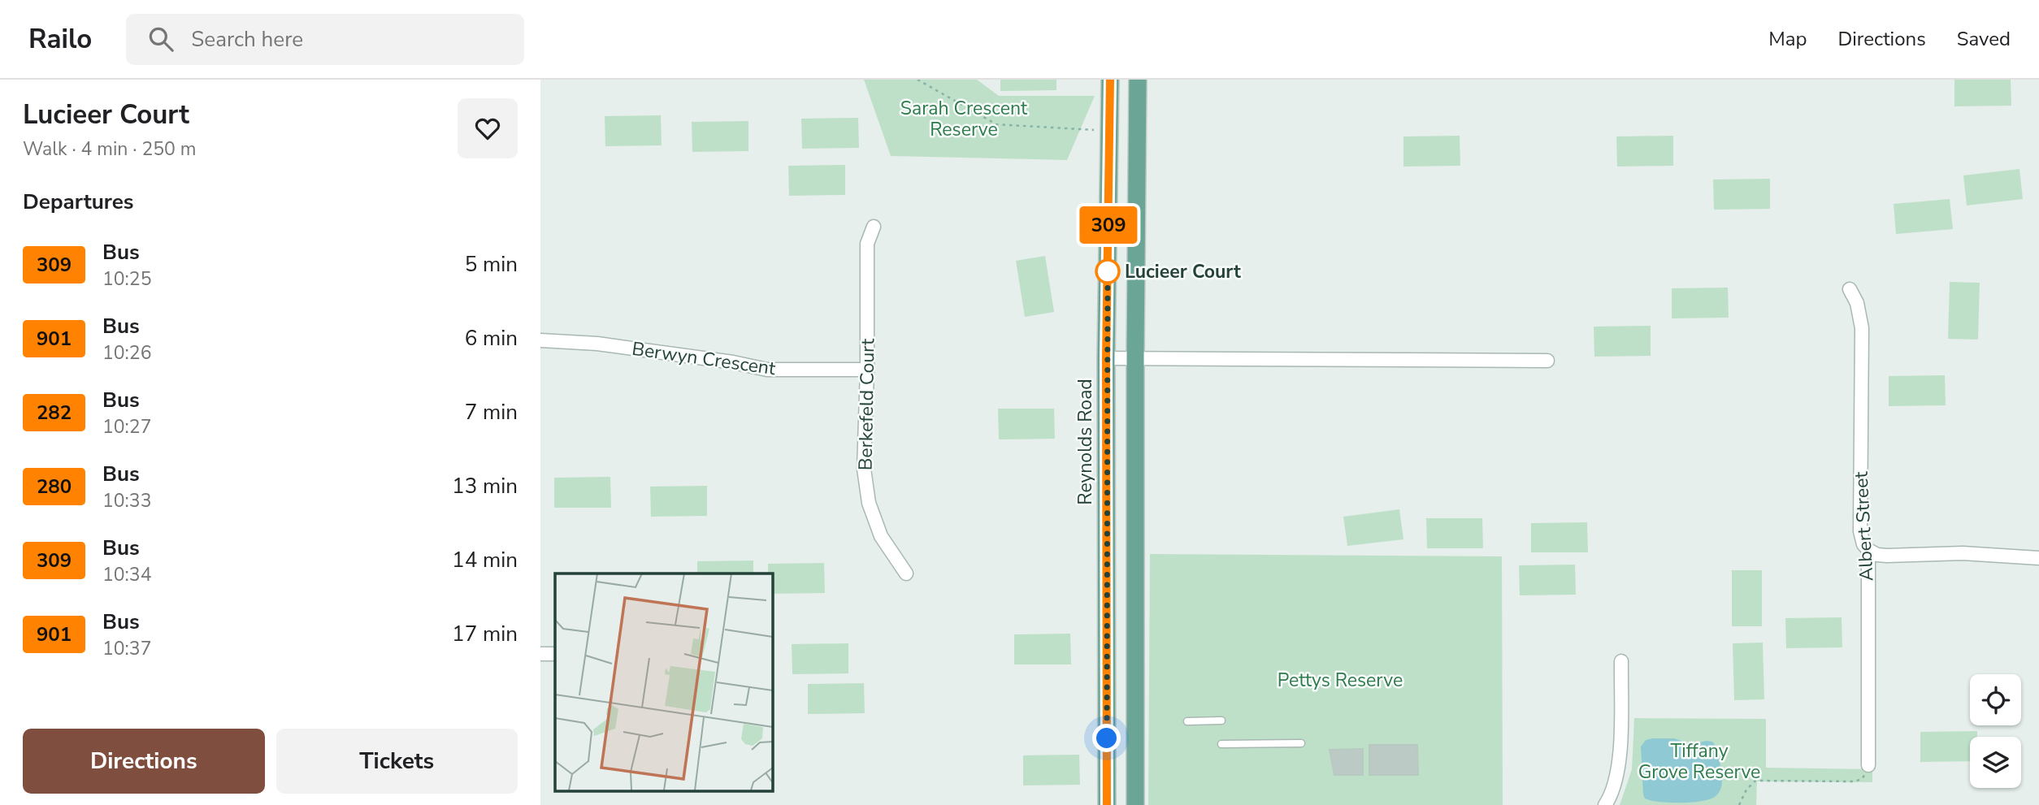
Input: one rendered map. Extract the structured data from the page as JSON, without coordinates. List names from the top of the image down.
{
  "streets": {
    "main road": ["Reynolds Road"],
    "street": ["Berwyn Crescent", "Berkefeld Court", "Albert Street"]
  },
  "crossings": [
    ["Berwyn Crescent", "Berkefeld Court"]
  ],
  "parks": ["Sarah Crescent Reserve", "Pettys Reserve", "Tiffany Grove Reserve"],
  "places": ["Lucieer Court"],
  "lines": ["bus line 309"],
  "page": {
    "header": "Railo",
    "search": "Search here",
    "nav": ["Map", "Directions", "Saved"],
    "heading": [
      ["Lucieer Court", "Walk · 4 min · 250 m"],
      "Departures"
    ],
    "on_map": "309",
    "list": [
      {
        "mark": "309",
        "name": "Bus",
        "note": "10:25",
        "value": "5 min"
      },
      {
        "mark": "901",
        "name": "Bus",
        "note": "10:26",
        "value": "6 min"
      },
      {
        "mark": "282",
        "name": "Bus",
        "note": "10:27",
        "value": "7 min"
      },
      {
        "mark": "280",
        "name": "Bus",
        "note": "10:33",
        "value": "13 min"
      },
      {
        "mark": "309",
        "name": "Bus",
        "note": "10:34",
        "value": "14 min"
      },
      {
        "mark": "901",
        "name": "Bus",
        "note": "10:37",
        "value": "17 min"
      }
    ],
    "buttons": ["Directions", "Tickets"]
  }
}
